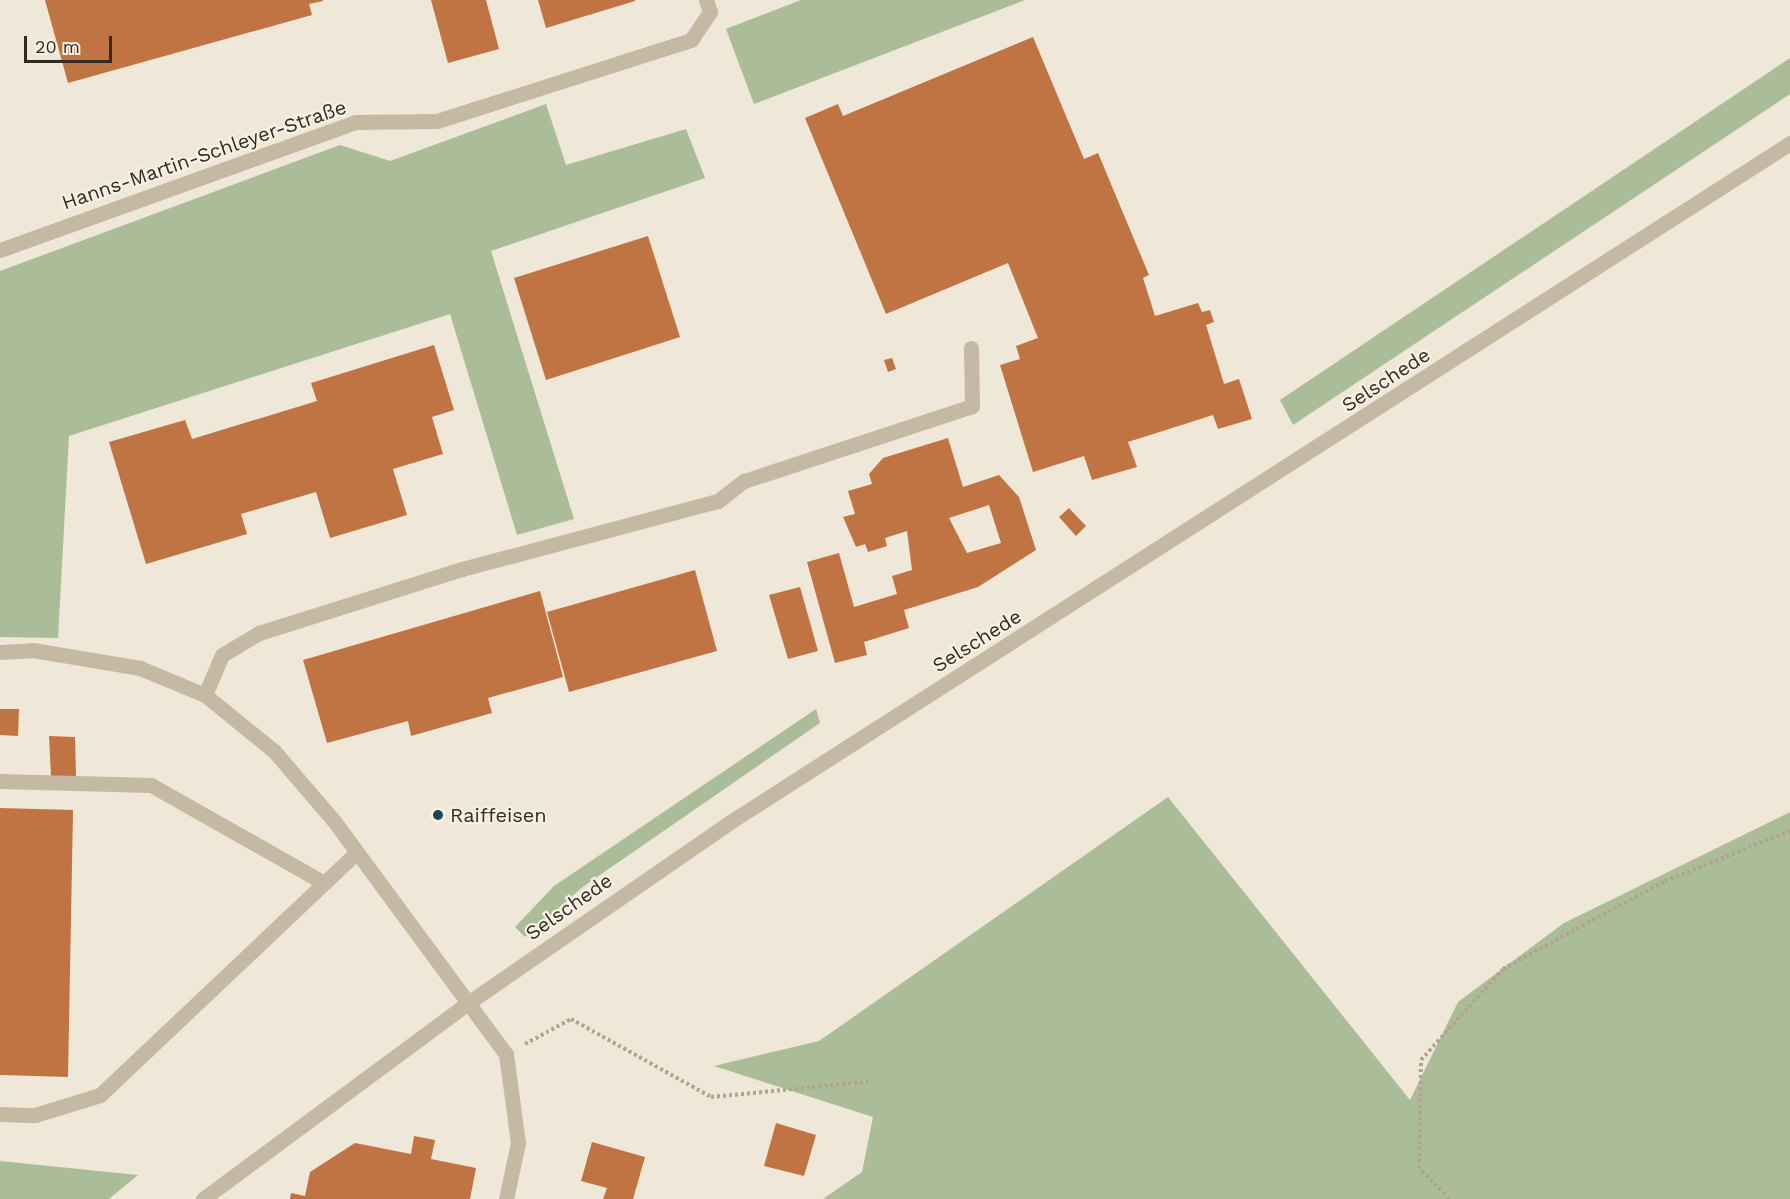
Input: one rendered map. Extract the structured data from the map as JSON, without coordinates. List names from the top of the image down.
{
  "streets": {
    "street": ["Hanns-Martin-Schleyer-Straße", "Selschede"]
  },
  "places": ["Raiffeisen"],
  "scale_bar": "20 m"
}
